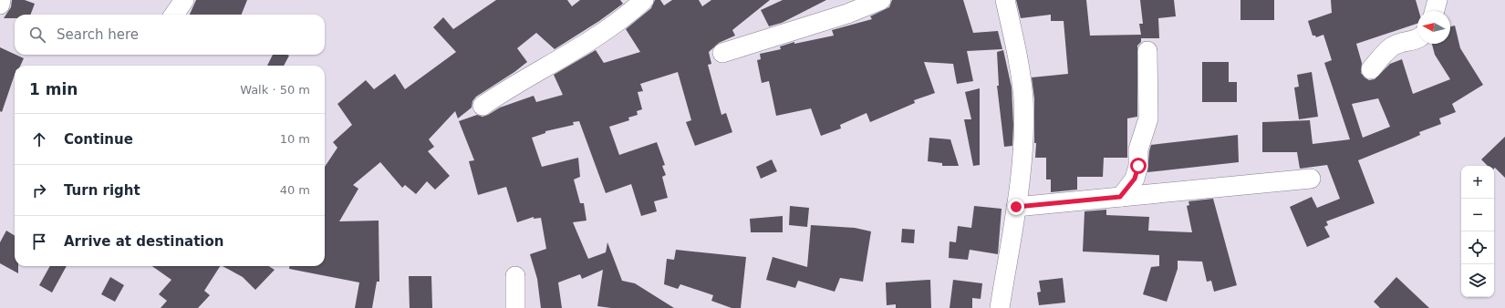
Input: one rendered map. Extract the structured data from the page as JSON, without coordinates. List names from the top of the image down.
{
  "north": "left",
  "page": {
    "search": "Search here",
    "heading": ["1 min", "Walk · 50 m"],
    "list": [
      ["Continue", "10 m"],
      ["Turn right", "40 m"],
      "Arrive at destination"
    ],
    "map_buttons": ["+", "−"]
  }
}
